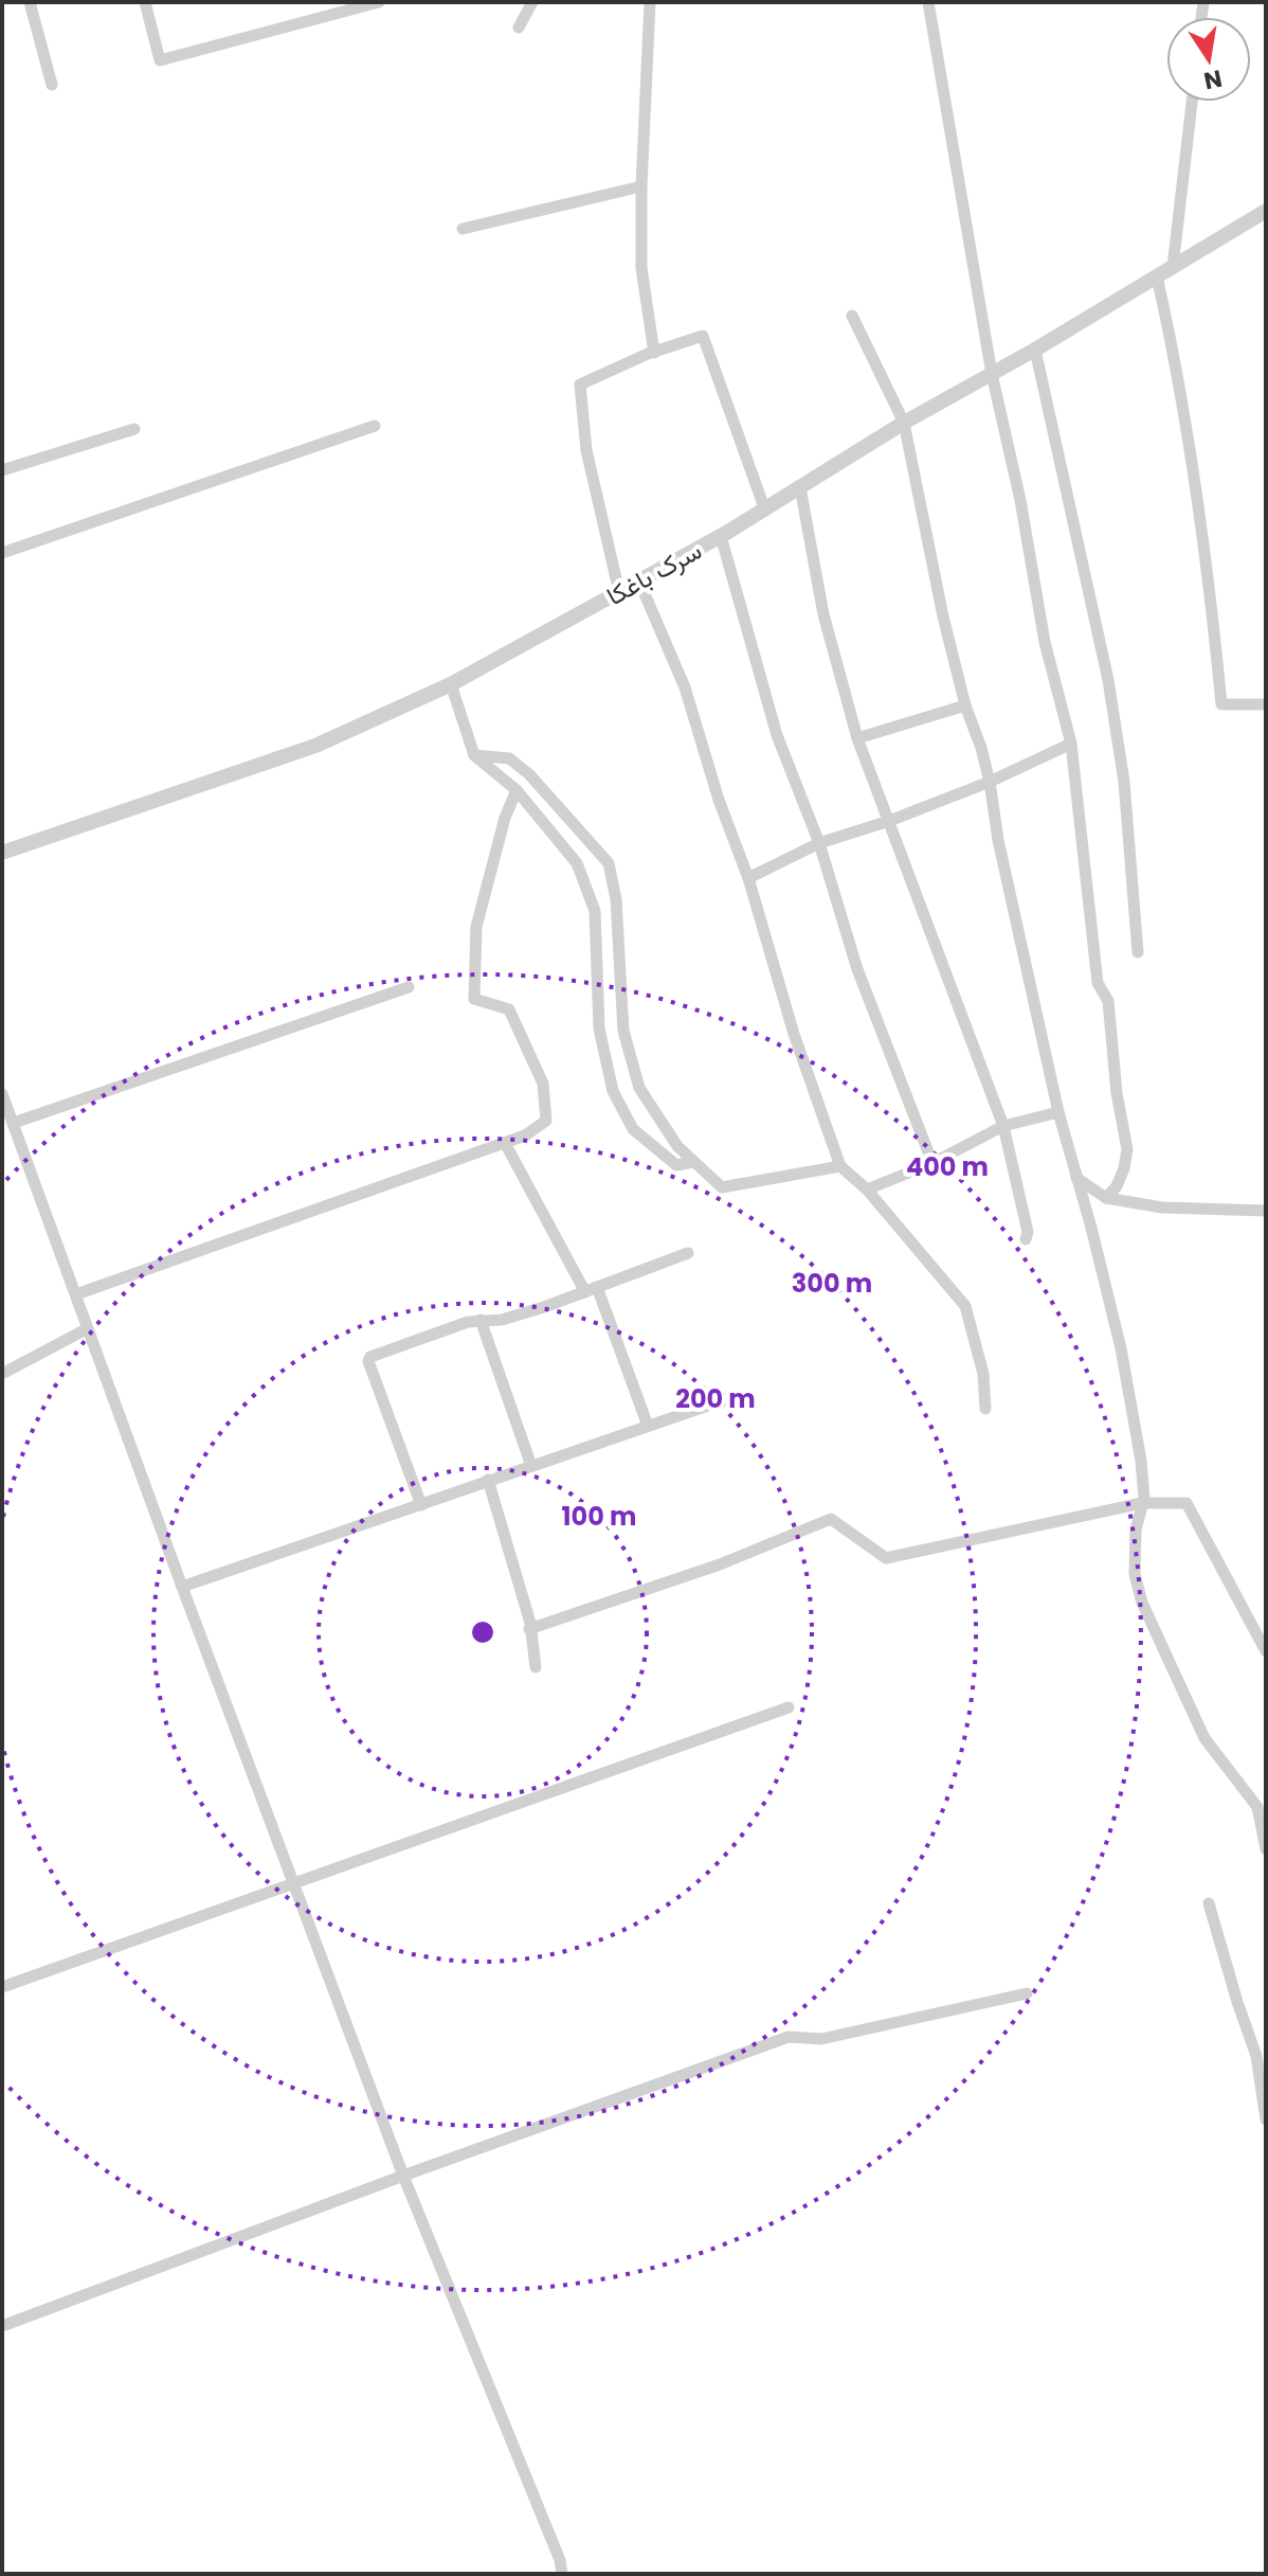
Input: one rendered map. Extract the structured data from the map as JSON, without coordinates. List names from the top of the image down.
{
  "streets": {
    "street": ["سرک باغکا"]
  },
  "north": "bottom",
  "rings": [
    "400 m",
    "300 m",
    "200 m",
    "100 m"
  ]
}
